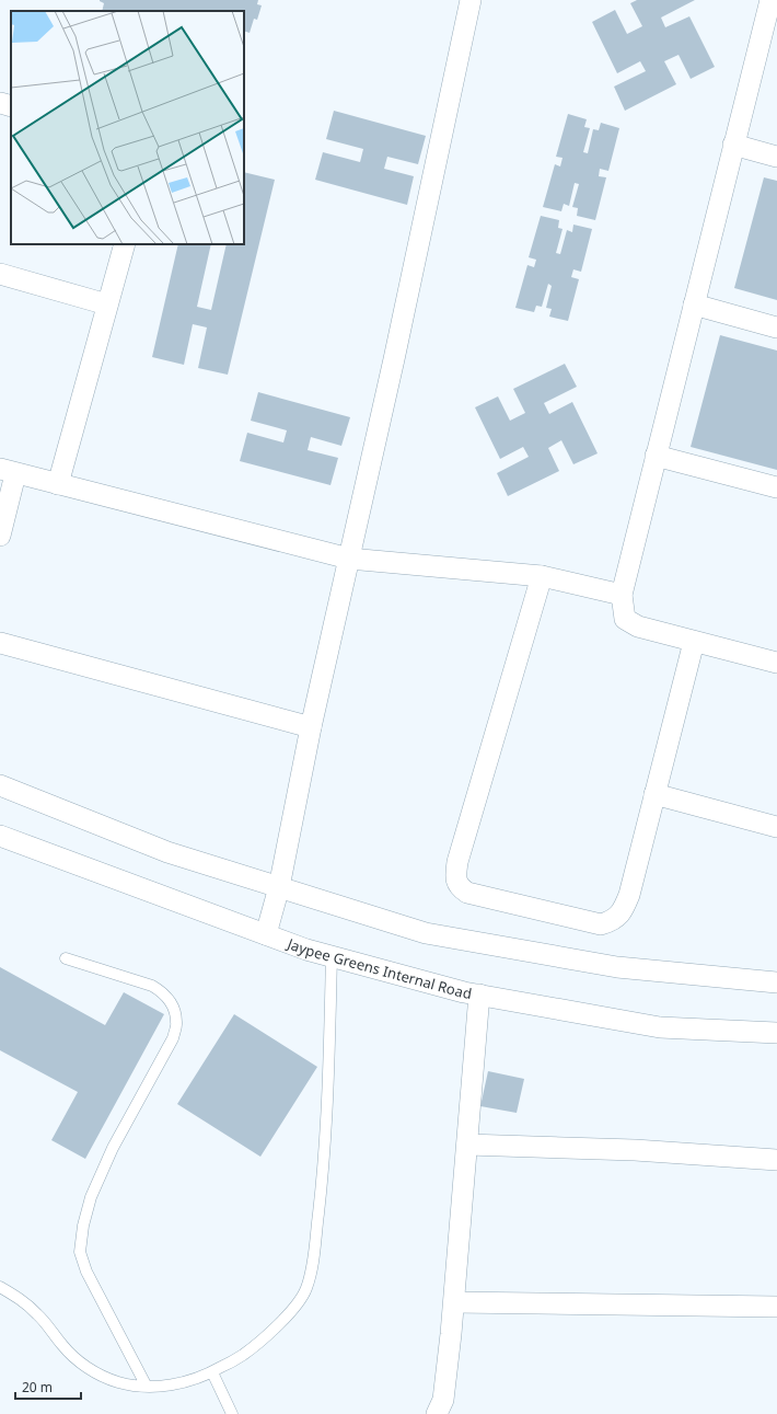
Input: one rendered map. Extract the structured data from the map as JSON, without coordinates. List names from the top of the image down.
{
  "streets": {
    "street": ["Jaypee Greens Internal Road"]
  },
  "scale_bar": "20 m"
}
